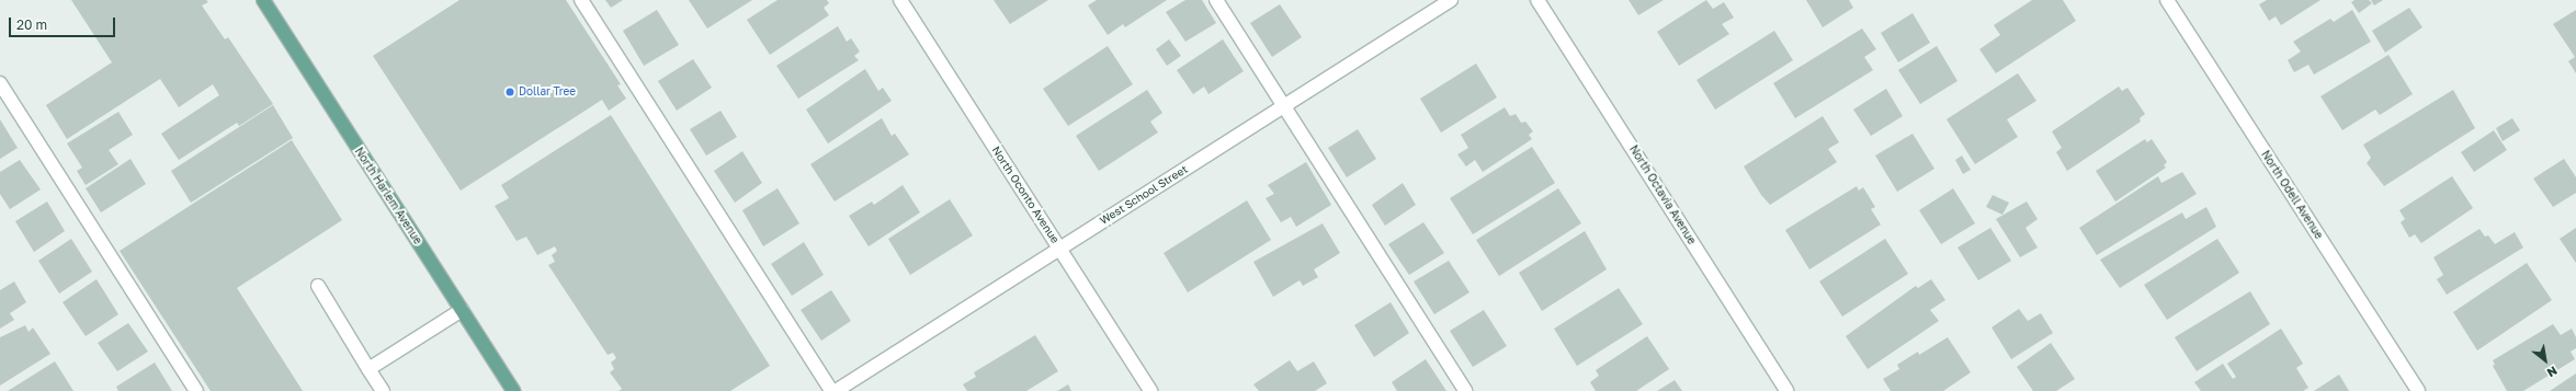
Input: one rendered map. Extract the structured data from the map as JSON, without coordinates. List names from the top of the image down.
{
  "streets": {
    "main road": ["North Harlem Avenue"],
    "street": [
      "North Oconto Avenue",
      "West School Street",
      "North Octavia Avenue",
      "North Odell Avenue"
    ]
  },
  "crossings": [
    ["North Oconto Avenue", "West School Street"]
  ],
  "places": ["Dollar Tree"],
  "scale_bar": "20 m",
  "north": "bottom right"
}
